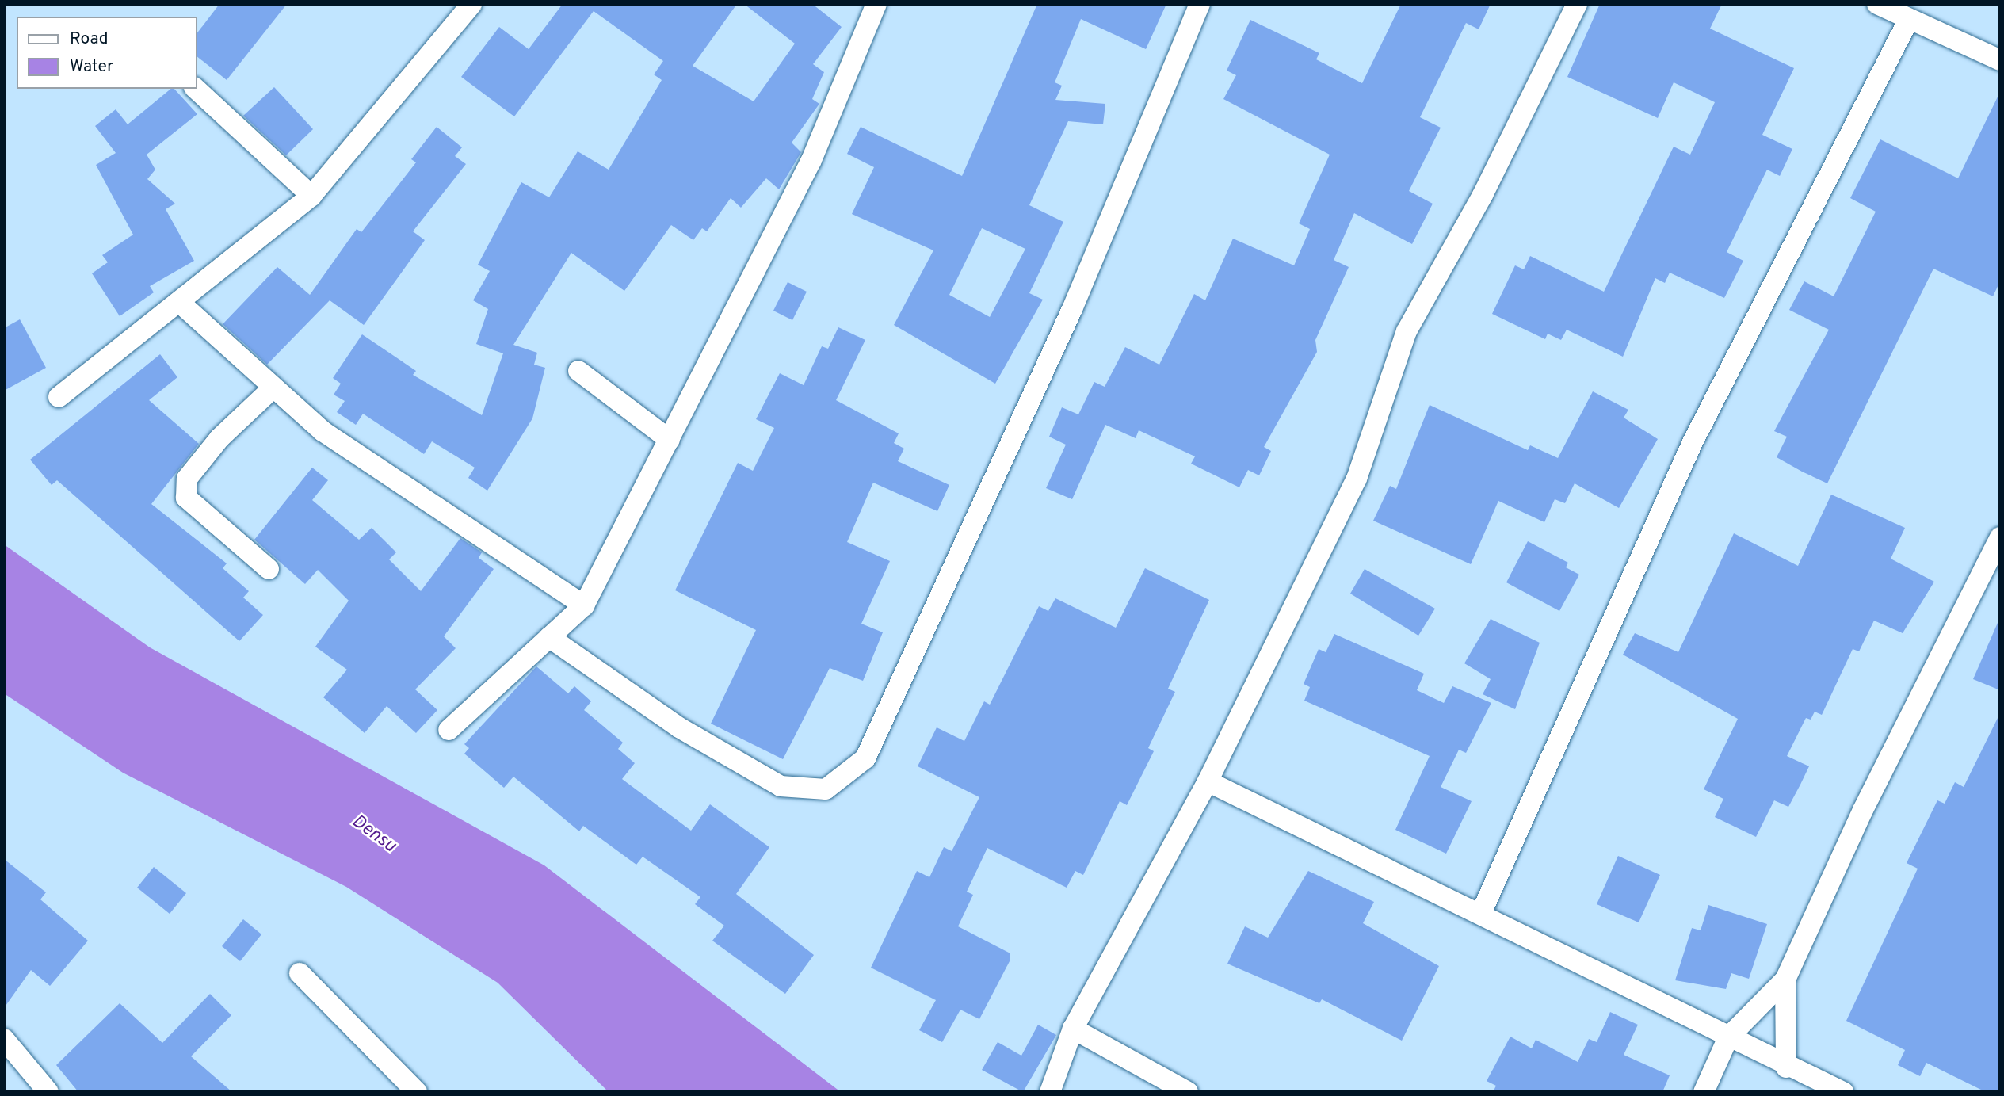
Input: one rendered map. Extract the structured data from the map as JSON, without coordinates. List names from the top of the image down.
{
  "water": ["Densu"],
  "legend": ["Road", "Water"]
}
